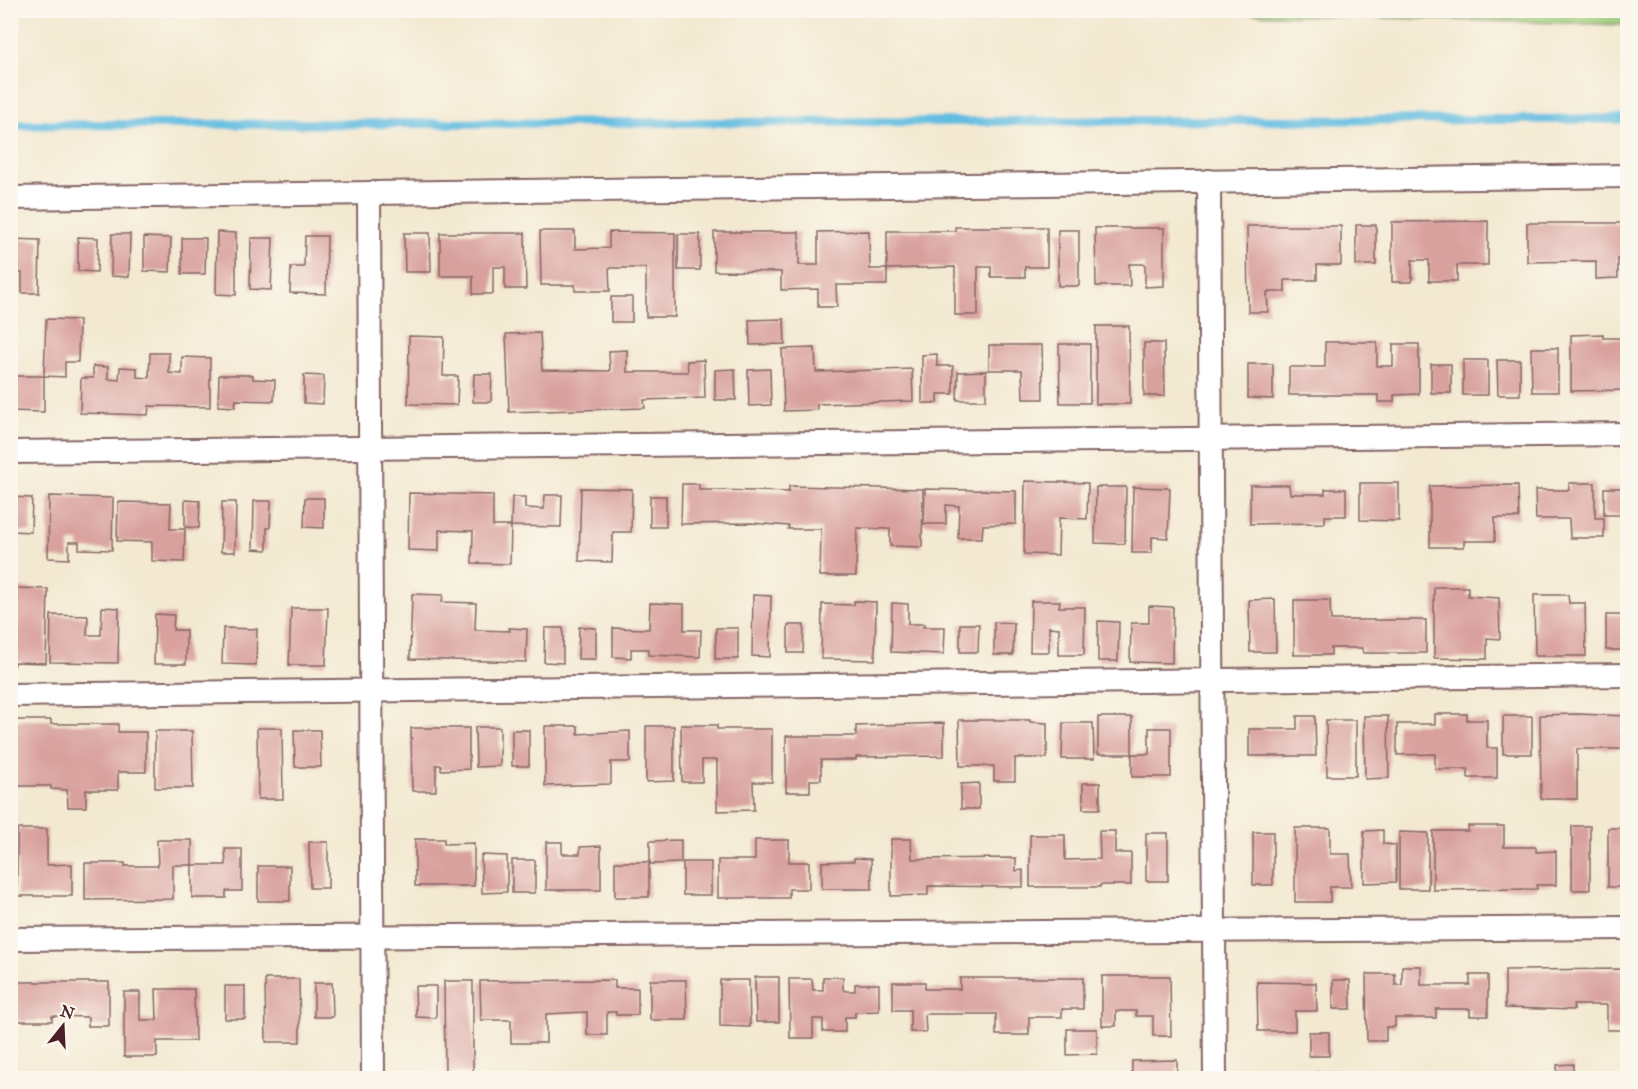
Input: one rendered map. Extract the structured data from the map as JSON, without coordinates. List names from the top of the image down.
{
  "north": "top"
}
